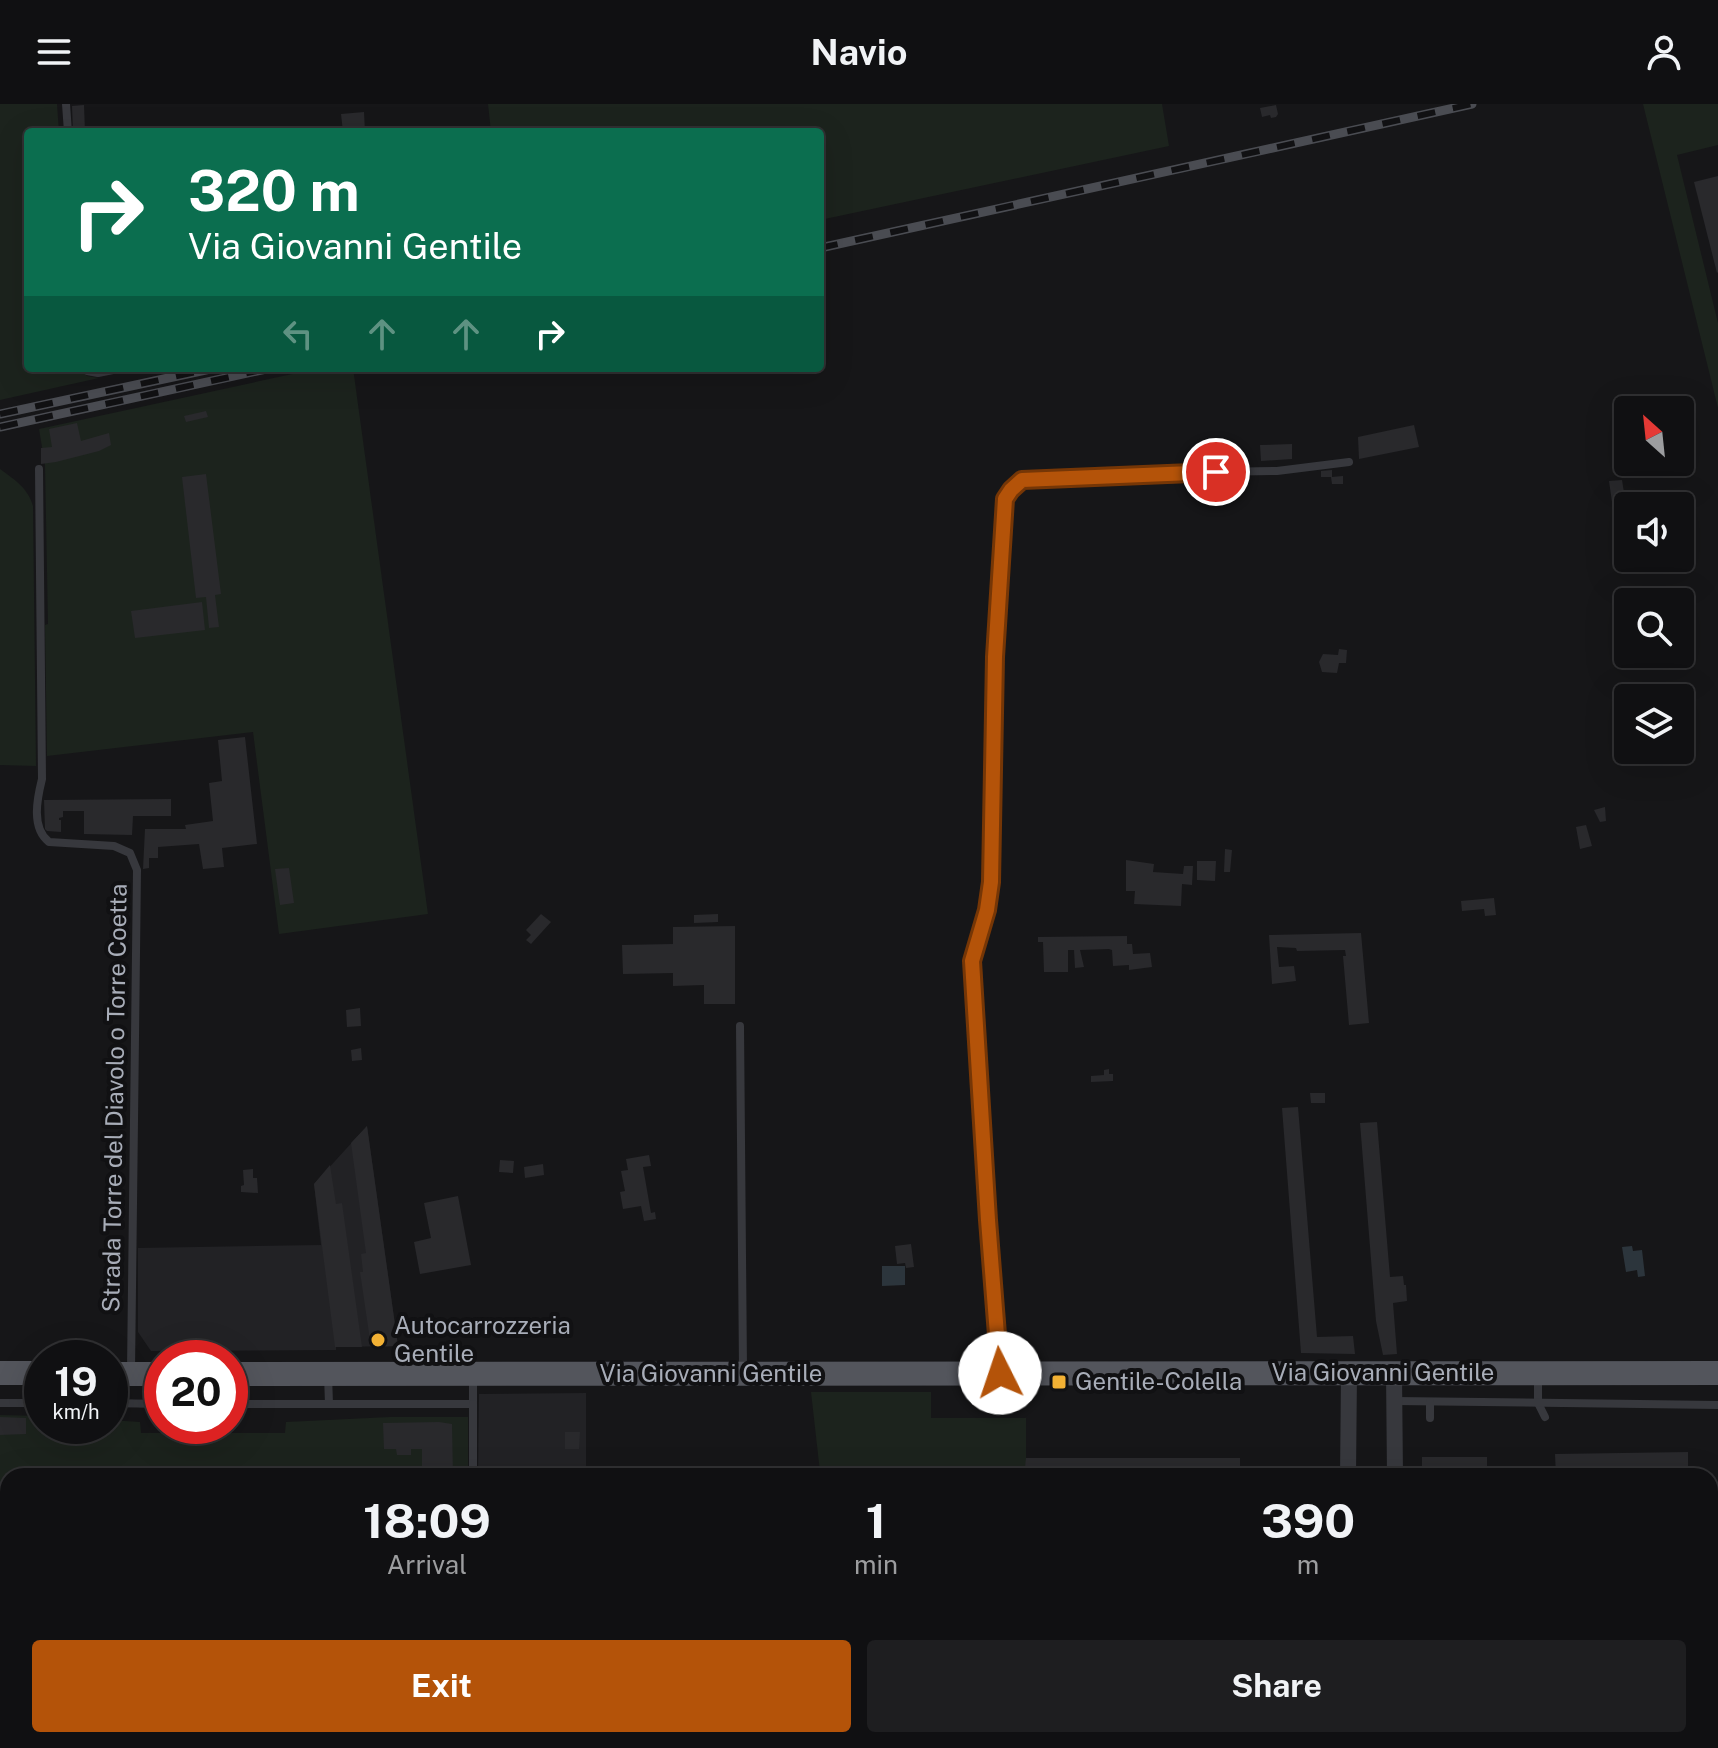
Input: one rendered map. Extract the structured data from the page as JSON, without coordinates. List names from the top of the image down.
{
  "streets": {
    "main road": ["Via Giovanni Gentile"],
    "lane": ["Strada Torre del Diavolo o Torre Coetta"]
  },
  "places": {
    "other": ["Autocarrozzeria Gentile"],
    "transit": ["Gentile-Colella"]
  },
  "north": "top left",
  "page": {
    "header": "Navio",
    "turn": ["320 m", "Via Giovanni Gentile"],
    "speed": "19 km/h",
    "limit": "20",
    "eta": [
      "18:09",
      "Arrival",
      "1",
      "min",
      "390",
      "m"
    ],
    "buttons": ["Exit", "Share"]
  }
}
